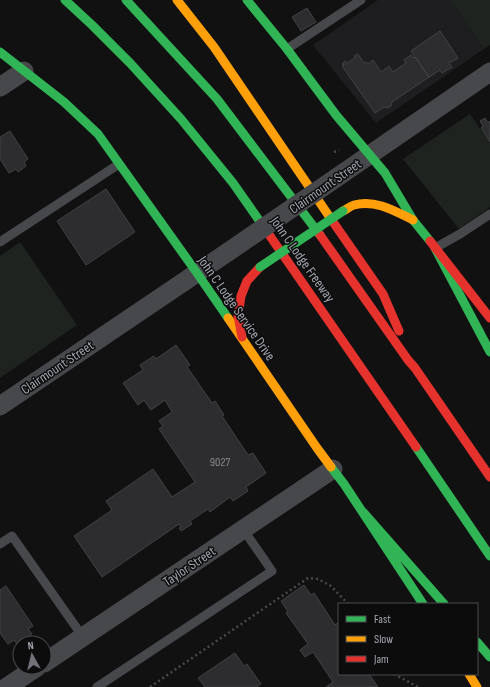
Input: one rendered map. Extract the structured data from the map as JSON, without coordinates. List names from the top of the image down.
{
  "streets": {
    "main road": ["John C Lodge Freeway", "John C Lodge Service Drive"],
    "street": ["Clairmount Street", "Taylor Street"]
  },
  "crossings": [
    ["Clairmount Street", "John C Lodge Service Drive"],
    ["John C Lodge Service Drive", "Taylor Street"]
  ],
  "house_numbers": ["9027"],
  "legend": ["Fast", "Slow", "Jam"],
  "north": "top"
}
